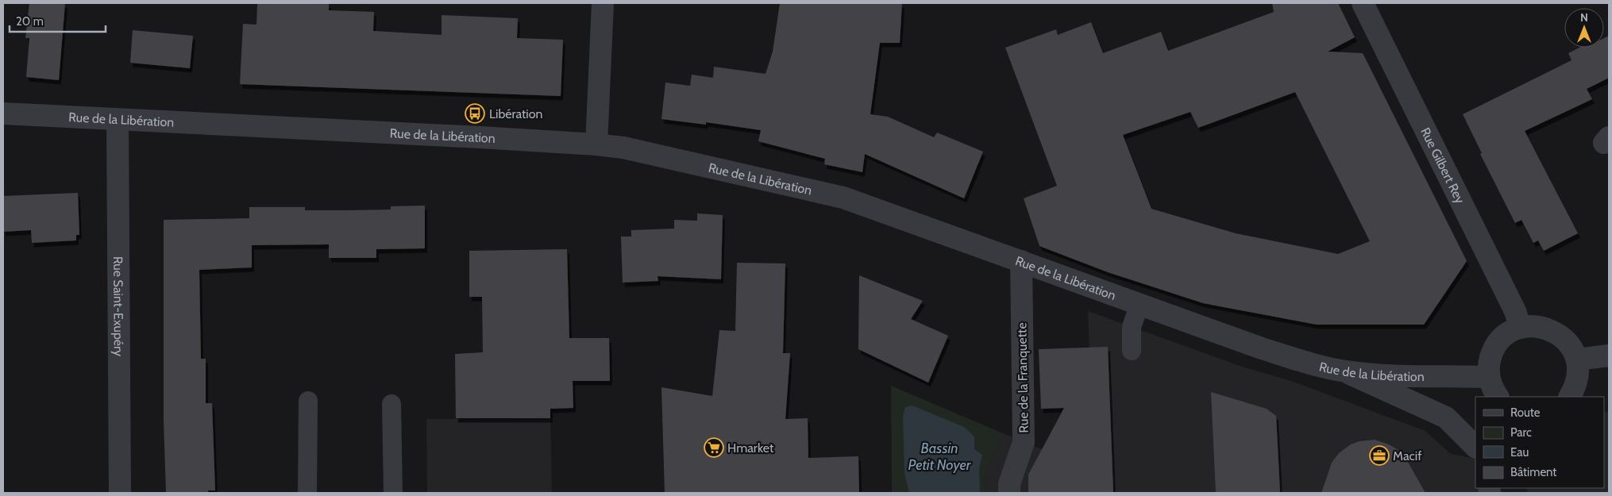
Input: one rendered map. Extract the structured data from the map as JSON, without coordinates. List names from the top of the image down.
{
  "streets": {
    "street": [
      "Rue de la Libération",
      "Rue Gilbert Rey",
      "Rue Saint-Exupéry",
      "Rue de la Franquette"
    ]
  },
  "crossings": [
    ["Rue de la Libération", "Rue Saint-Exupéry"],
    ["Rue de la Libération", "Rue de la Franquette"]
  ],
  "water": ["Bassin Petit Noyer"],
  "places": {
    "bus stop": ["Libération"],
    "supermarket": ["Hmarket"],
    "office": ["Macif"]
  },
  "legend": [
    "Route",
    "Parc",
    "Eau",
    "Bâtiment"
  ],
  "scale_bar": "20 m",
  "north": "top"
}
